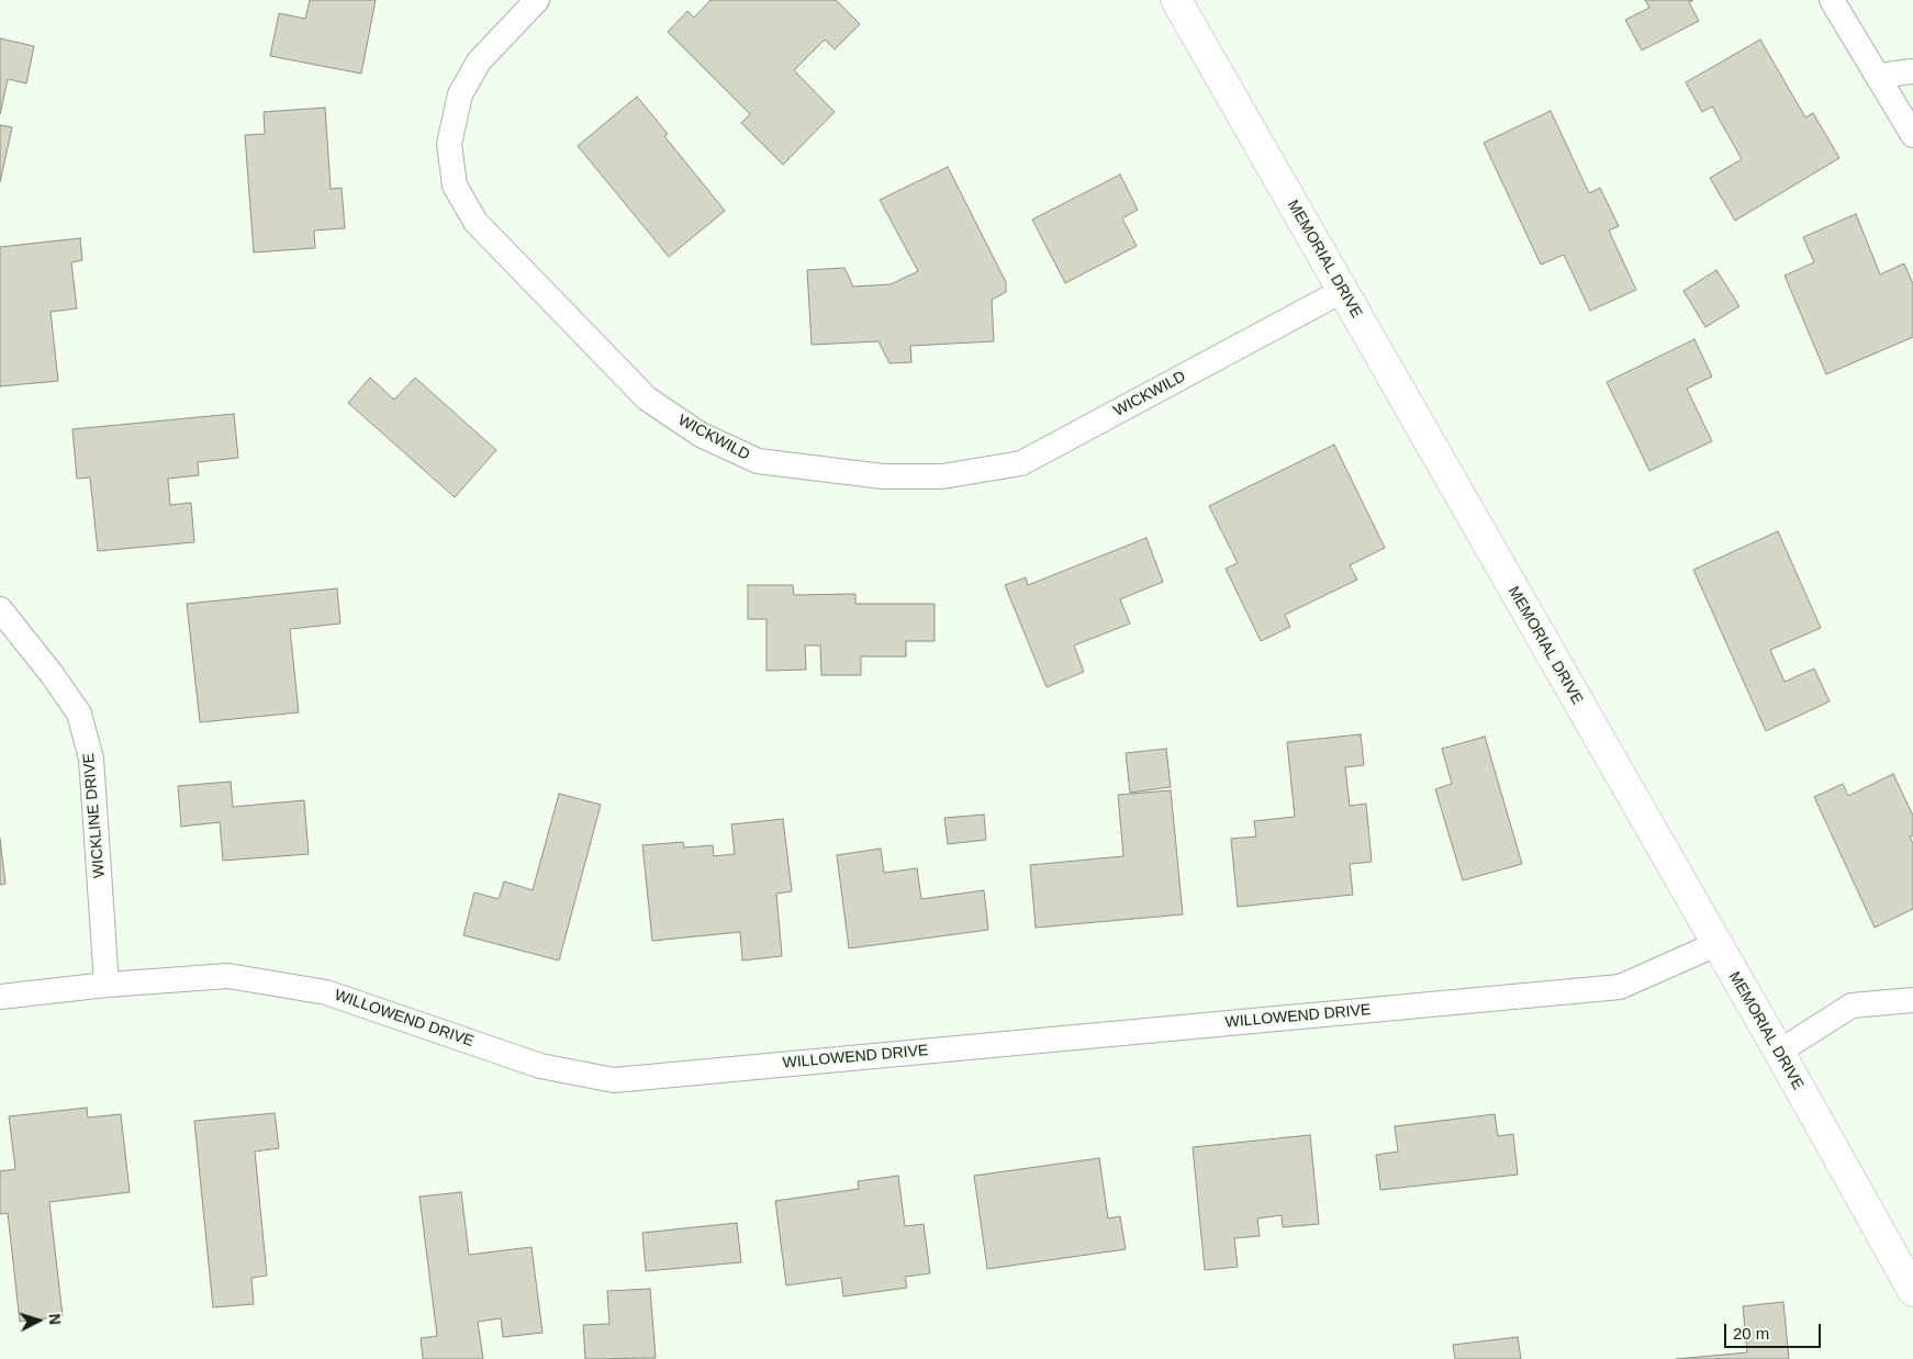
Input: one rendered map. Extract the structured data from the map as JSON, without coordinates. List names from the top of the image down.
{
  "streets": {
    "street": [
      "MEMORIAL DRIVE",
      "WICKWILD",
      "WICKLINE DRIVE",
      "WILLOWEND DRIVE"
    ]
  },
  "crossings": [
    ["MEMORIAL DRIVE", "WICKWILD"],
    ["MEMORIAL DRIVE", "WILLOWEND DRIVE"],
    ["WICKLINE DRIVE", "WILLOWEND DRIVE"]
  ],
  "scale_bar": "20 m",
  "north": "right"
}
